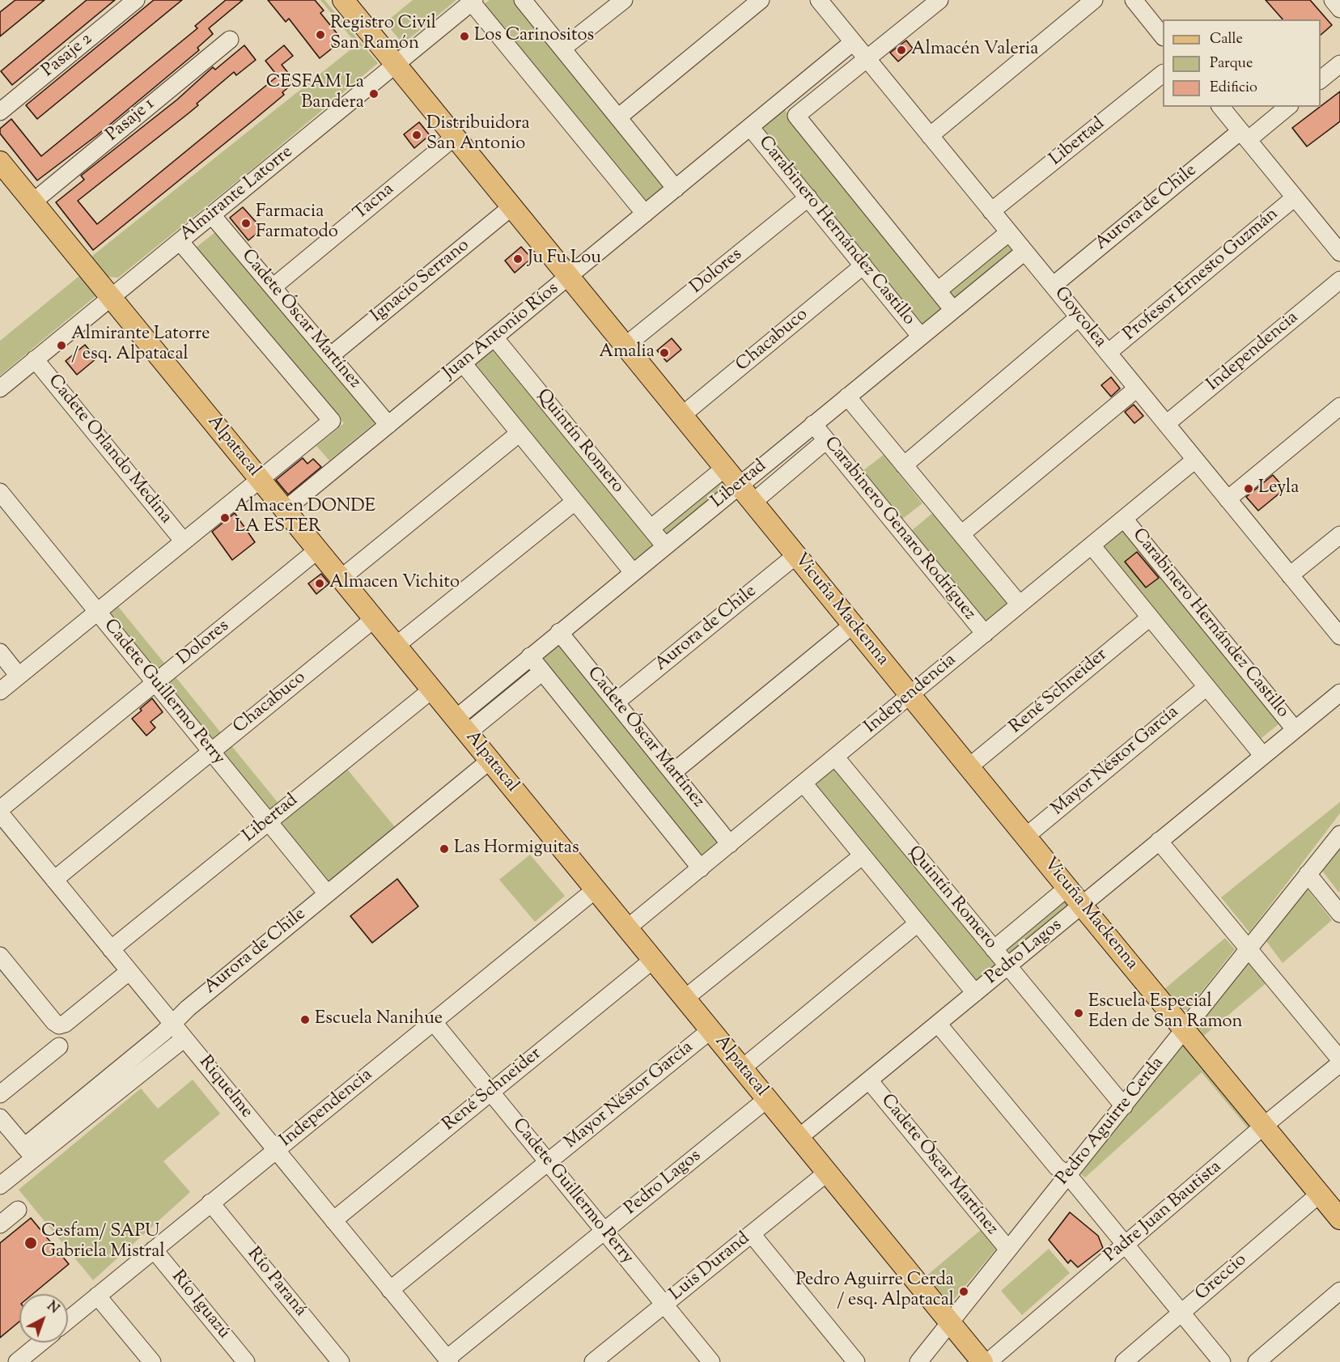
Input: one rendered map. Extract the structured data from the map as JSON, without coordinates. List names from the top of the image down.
{
  "streets": {
    "main road": ["Alpatacal", "Vicuña Mackenna"],
    "street": [
      "Pasaje 2",
      "Pasaje 1",
      "Libertad",
      "Almirante Latorre",
      "Tacna",
      "Aurora de Chile",
      "Carabinero Hernández Castillo",
      "Dolores",
      "Profesor Ernesto Guzmán",
      "Ignacio Serrano",
      "Goycolea",
      "Cadete Óscar Martínez",
      "Juan Antonio Ríos",
      "Chacabuco",
      "Independencia",
      "Quintín Romero",
      "Cadete Orlando Medina",
      "Carabinero Genaro Rodríguez",
      "René Schneider",
      "Cadete Guillermo Perry",
      "Mayor Néstor García",
      "Pedro Lagos",
      "Riquelme",
      "Pedro Aguirre Cerda",
      "Padre Juan Bautista",
      "Luis Durand",
      "Greccio",
      "Río Paraná",
      "Río Iguazú"
    ]
  },
  "crossings": [
    ["Pasaje 1", "Alpatacal"],
    ["Libertad", "Carabinero Hernández Castillo"],
    ["Libertad", "Goycolea"],
    ["Libertad", "Cadete Óscar Martínez"],
    ["Libertad", "Quintín Romero"],
    ["Libertad", "Alpatacal"],
    ["Libertad", "Carabinero Genaro Rodríguez"],
    ["Libertad", "Vicuña Mackenna"],
    ["Libertad", "Cadete Guillermo Perry"],
    ["Libertad", "Riquelme"],
    ["Almirante Latorre", "Cadete Óscar Martínez"],
    ["Almirante Latorre", "Alpatacal"],
    ["Almirante Latorre", "Cadete Orlando Medina"],
    ["Almirante Latorre", "Vicuña Mackenna"],
    ["Tacna", "Cadete Óscar Martínez"],
    ["Tacna", "Vicuña Mackenna"],
    ["Aurora de Chile", "Goycolea"],
    ["Aurora de Chile", "Cadete Óscar Martínez"],
    ["Aurora de Chile", "Alpatacal"],
    ["Aurora de Chile", "Vicuña Mackenna"],
    ["Aurora de Chile", "Cadete Guillermo Perry"],
    ["Aurora de Chile", "Riquelme"],
    ["Carabinero Hernández Castillo", "Dolores"],
    ["Carabinero Hernández Castillo", "Juan Antonio Ríos"],
    ["Carabinero Hernández Castillo", "Chacabuco"],
    ["Carabinero Hernández Castillo", "Independencia"],
    ["Carabinero Hernández Castillo", "Pedro Lagos"],
    ["Dolores", "Alpatacal"],
    ["Dolores", "Vicuña Mackenna"],
    ["Dolores", "Cadete Guillermo Perry"],
    ["Dolores", "Riquelme"],
    ["Profesor Ernesto Guzmán", "Goycolea"],
    ["Ignacio Serrano", "Cadete Óscar Martínez"],
    ["Ignacio Serrano", "Vicuña Mackenna"],
    ["Goycolea", "Juan Antonio Ríos"],
    ["Goycolea", "Independencia"],
    ["Cadete Óscar Martínez", "Juan Antonio Ríos"],
    ["Cadete Óscar Martínez", "Independencia"],
    ["Cadete Óscar Martínez", "Pedro Lagos"],
    ["Cadete Óscar Martínez", "Pedro Aguirre Cerda"],
    ["Juan Antonio Ríos", "Quintín Romero"],
    ["Juan Antonio Ríos", "Alpatacal"],
    ["Juan Antonio Ríos", "Vicuña Mackenna"],
    ["Chacabuco", "Alpatacal"],
    ["Chacabuco", "Vicuña Mackenna"],
    ["Chacabuco", "Cadete Guillermo Perry"],
    ["Chacabuco", "Riquelme"],
    ["Independencia", "Quintín Romero"],
    ["Independencia", "Alpatacal"],
    ["Independencia", "Carabinero Genaro Rodríguez"],
    ["Independencia", "Vicuña Mackenna"],
    ["Independencia", "Cadete Guillermo Perry"],
    ["Independencia", "Riquelme"],
    ["Independencia", "Río Paraná"],
    ["Independencia", "Río Iguazú"],
    ["Quintín Romero", "Pedro Lagos"],
    ["Quintín Romero", "Pedro Aguirre Cerda"],
    ["Alpatacal", "René Schneider"],
    ["Alpatacal", "Mayor Néstor García"],
    ["Alpatacal", "Pedro Lagos"],
    ["Alpatacal", "Pedro Aguirre Cerda"],
    ["Alpatacal", "Luis Durand"],
    ["Vicuña Mackenna", "René Schneider"],
    ["Vicuña Mackenna", "Mayor Néstor García"],
    ["Vicuña Mackenna", "Pedro Lagos"],
    ["Vicuña Mackenna", "Pedro Aguirre Cerda"],
    ["Vicuña Mackenna", "Padre Juan Bautista"],
    ["Vicuña Mackenna", "Greccio"],
    ["René Schneider", "Cadete Guillermo Perry"],
    ["René Schneider", "Riquelme"],
    ["Cadete Guillermo Perry", "Mayor Néstor García"],
    ["Cadete Guillermo Perry", "Pedro Lagos"],
    ["Cadete Guillermo Perry", "Luis Durand"],
    ["Mayor Néstor García", "Riquelme"],
    ["Pedro Lagos", "Riquelme"]
  ],
  "places": [
    "Registro Civil San Ramón",
    "Los Carinositos",
    "Almacén Valeria",
    "CESFAM La Bandera",
    "Distribuidora San Antonio",
    "Farmacia Farmatodo",
    "Ju Fu Lou",
    "Almirante Latorre / esq. Alpatacal",
    "Amalia",
    "Leyla",
    "Almacen DONDE LA ESTER",
    "Almacen Vichito",
    "Las Hormiguitas",
    "Escuela Especial Eden de San Ramon",
    "Escuela Nanihue",
    "Cesfam/ SAPU Gabriela Mistral",
    "Pedro Aguirre Cerda / esq. Alpatacal"
  ],
  "legend": ["Calle", "Parque", "Edificio"],
  "north": "top right"
}
